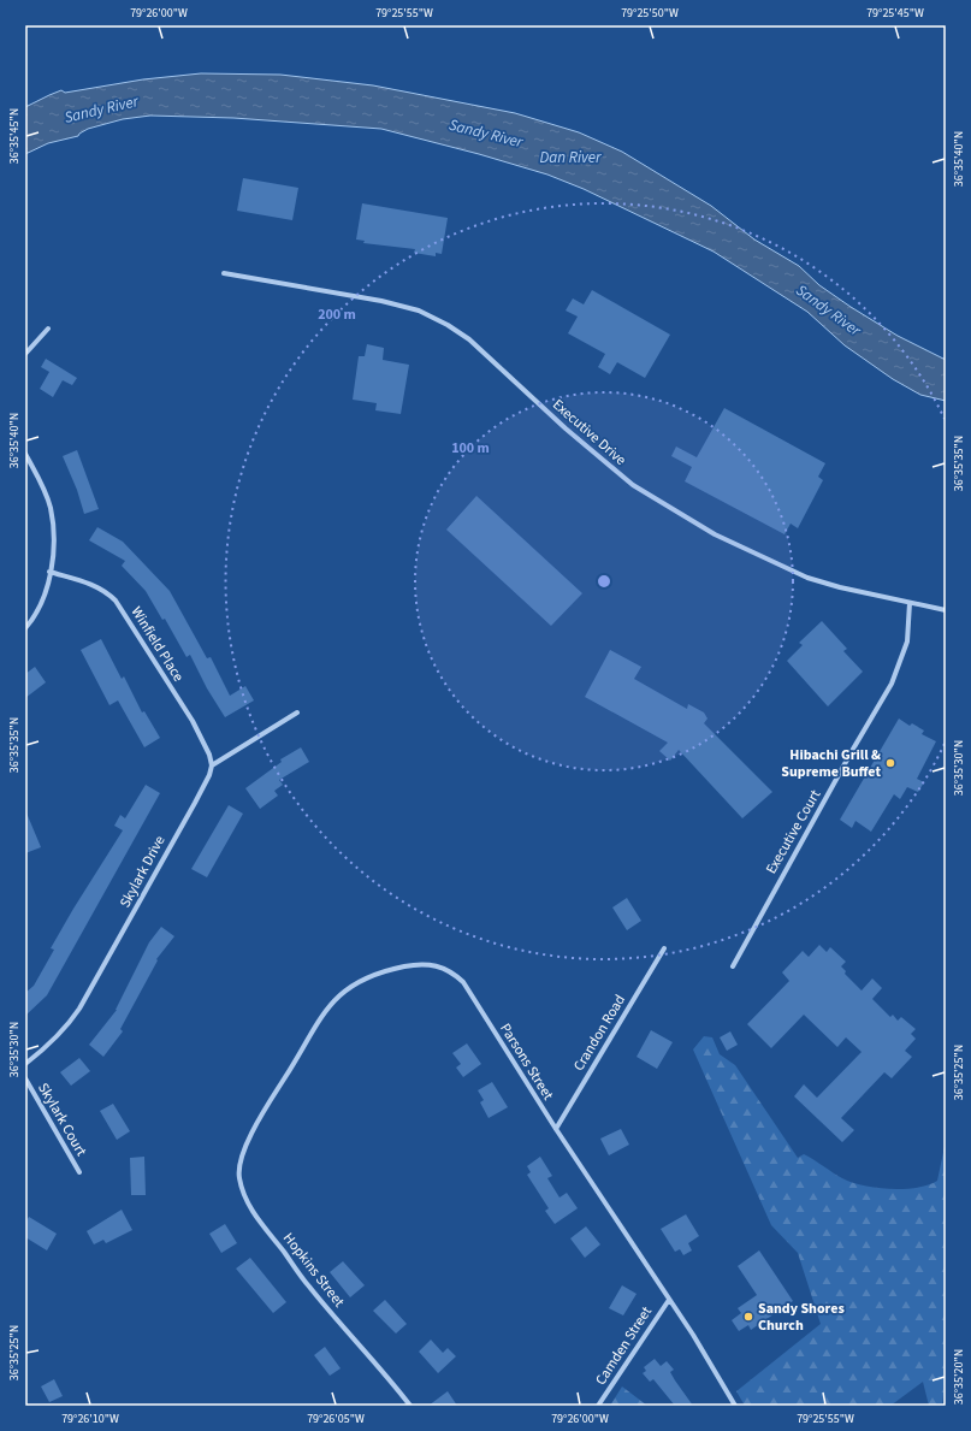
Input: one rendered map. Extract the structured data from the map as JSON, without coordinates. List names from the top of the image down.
{
  "streets": {
    "street": [
      "Executive Drive",
      "Winfield Place",
      "Executive Court",
      "Skylark Drive",
      "Crandon Road",
      "Parsons Street",
      "Skylark Court",
      "Hopkins Street",
      "Camden Street"
    ]
  },
  "crossings": [
    ["Executive Drive", "Executive Court"],
    ["Winfield Place", "Skylark Drive"],
    ["Crandon Road", "Parsons Street"],
    ["Parsons Street", "Hopkins Street"],
    ["Parsons Street", "Camden Street"]
  ],
  "water": ["Sandy River", "Dan River"],
  "places": ["Hibachi Grill & Supreme Buffet", "Sandy Shores Church"],
  "coordinates": [
    "79°26'00\"W",
    "79°25'55\"W",
    "79°25'50\"W",
    "79°25'45\"W",
    "36°35'45\"N",
    "36°35'40\"N",
    "36°35'35\"N",
    "36°35'30\"N",
    "36°35'25\"N",
    "36°35'20\"N",
    "79°26'10\"W",
    "79°26'05\"W"
  ],
  "rings": ["200 m", "100 m"]
}
